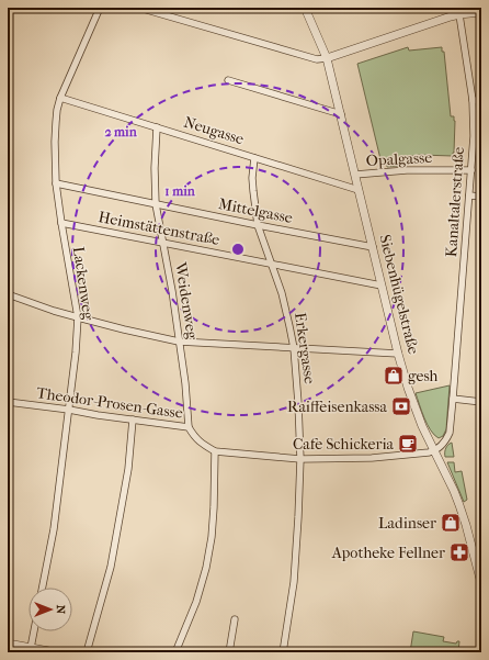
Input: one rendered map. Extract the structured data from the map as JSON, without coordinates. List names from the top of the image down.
{
  "streets": {
    "street": [
      "Neugasse",
      "Opalgasse",
      "Kanaltalerstraße",
      "Mittelgasse",
      "Heimstättenstraße",
      "Lackenweg",
      "Siebenhügelstraße",
      "Weidenweg",
      "Erkergasse",
      "Theodor-Prosen-Gasse"
    ]
  },
  "crossings": [
    ["Neugasse", "Lackenweg"],
    ["Neugasse", "Siebenhügelstraße"],
    ["Neugasse", "Weidenweg"],
    ["Neugasse", "Erkergasse"],
    ["Opalgasse", "Kanaltalerstraße"],
    ["Opalgasse", "Siebenhügelstraße"],
    ["Kanaltalerstraße", "Siebenhügelstraße"],
    ["Mittelgasse", "Lackenweg"],
    ["Mittelgasse", "Siebenhügelstraße"],
    ["Mittelgasse", "Weidenweg"],
    ["Mittelgasse", "Erkergasse"],
    ["Heimstättenstraße", "Lackenweg"],
    ["Heimstättenstraße", "Siebenhügelstraße"],
    ["Heimstättenstraße", "Weidenweg"],
    ["Heimstättenstraße", "Erkergasse"],
    ["Lackenweg", "Theodor-Prosen-Gasse"],
    ["Weidenweg", "Theodor-Prosen-Gasse"]
  ],
  "places": {
    "shop": ["gesh", "Ladinser"],
    "bank": ["Raiffeisenkassa"],
    "cafe": ["Cafe Schickeria"],
    "pharmacy": ["Apotheke Fellner"]
  },
  "north": "right",
  "rings": ["2 min", "1 min"]
}
